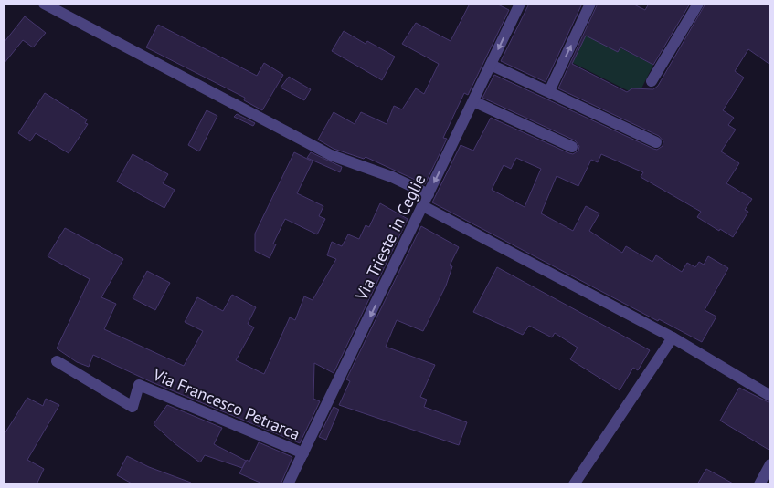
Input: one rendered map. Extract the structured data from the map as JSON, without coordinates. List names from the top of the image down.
{
  "streets": {
    "street": ["Via Trieste in Ceglie", "Via Francesco Petrarca"]
  },
  "crossings": [
    ["Via Trieste in Ceglie", "Via Francesco Petrarca"]
  ],
  "one_way": ["Via Trieste in Ceglie"]
}
